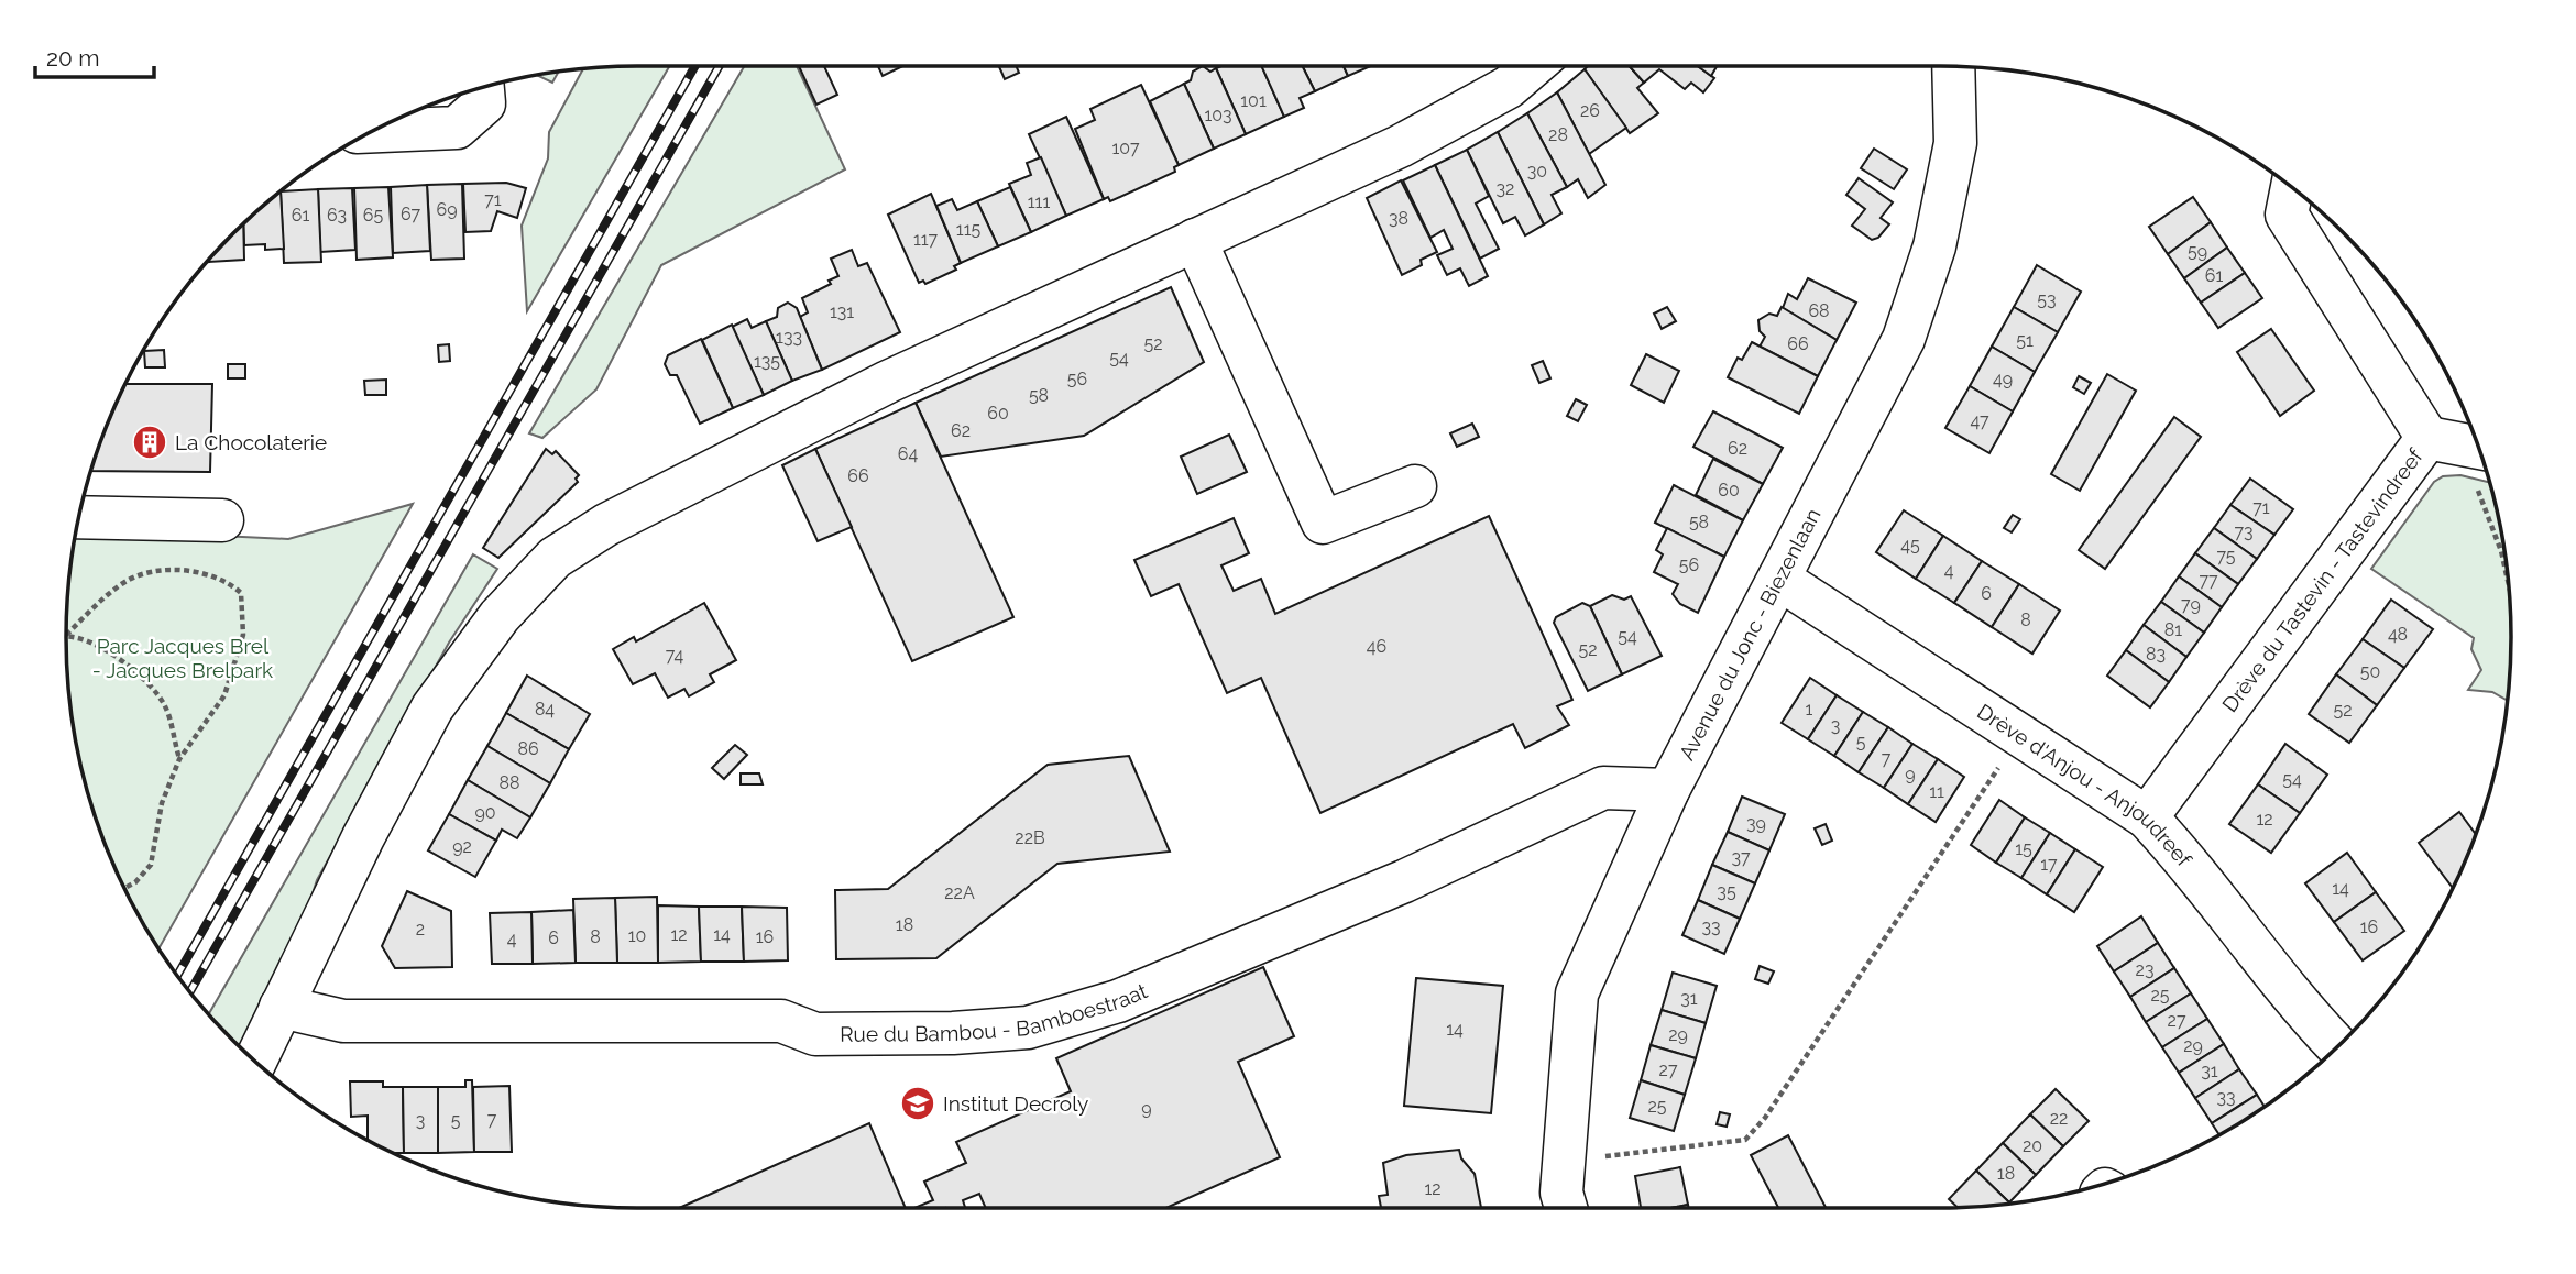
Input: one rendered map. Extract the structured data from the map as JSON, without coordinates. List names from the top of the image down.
{
  "streets": {
    "street": [
      "Drève du Tastevin - Tastevindreef",
      "Avenue du Jonc - Biezenlaan",
      "Drève d'Anjou - Anjoudreef",
      "Rue du Bambou - Bamboestraat"
    ]
  },
  "crossings": [
    ["Drève du Tastevin - Tastevindreef", "Drève d'Anjou - Anjoudreef"],
    ["Avenue du Jonc - Biezenlaan", "Drève d'Anjou - Anjoudreef"],
    ["Avenue du Jonc - Biezenlaan", "Rue du Bambou - Bamboestraat"]
  ],
  "parks": ["Parc Jacques Brel - Jacques Brelpark"],
  "places": {
    "building": ["La Chocolaterie"],
    "school or university": ["Institut Decroly"]
  },
  "house_numbers": [
    "101",
    "26",
    "103",
    "28",
    "107",
    "30",
    "32",
    "71",
    "111",
    "69",
    "67",
    "61",
    "63",
    "65",
    "38",
    "115",
    "117",
    "59",
    "61",
    "53",
    "68",
    "131",
    "133",
    "51",
    "52",
    "66",
    "54",
    "135",
    "56",
    "49",
    "58",
    "60",
    "47",
    "62",
    "62",
    "64",
    "66",
    "60",
    "71",
    "58",
    "73",
    "45",
    "75",
    "56",
    "4",
    "77",
    "6",
    "79",
    "8",
    "81",
    "48",
    "54",
    "46",
    "52",
    "83",
    "74",
    "50",
    "84",
    "1",
    "52",
    "3",
    "5",
    "86",
    "7",
    "9",
    "54",
    "88",
    "11",
    "90",
    "12",
    "39",
    "22B",
    "92",
    "15",
    "37",
    "17",
    "14",
    "35",
    "22A",
    "18",
    "33",
    "16",
    "2",
    "12",
    "14",
    "10",
    "8",
    "16",
    "6",
    "4",
    "23",
    "25",
    "31",
    "27",
    "14",
    "29",
    "29",
    "27",
    "31",
    "33",
    "25",
    "9",
    "22",
    "7",
    "3",
    "5",
    "20",
    "18",
    "12"
  ],
  "scale_bar": "20 m"
}
